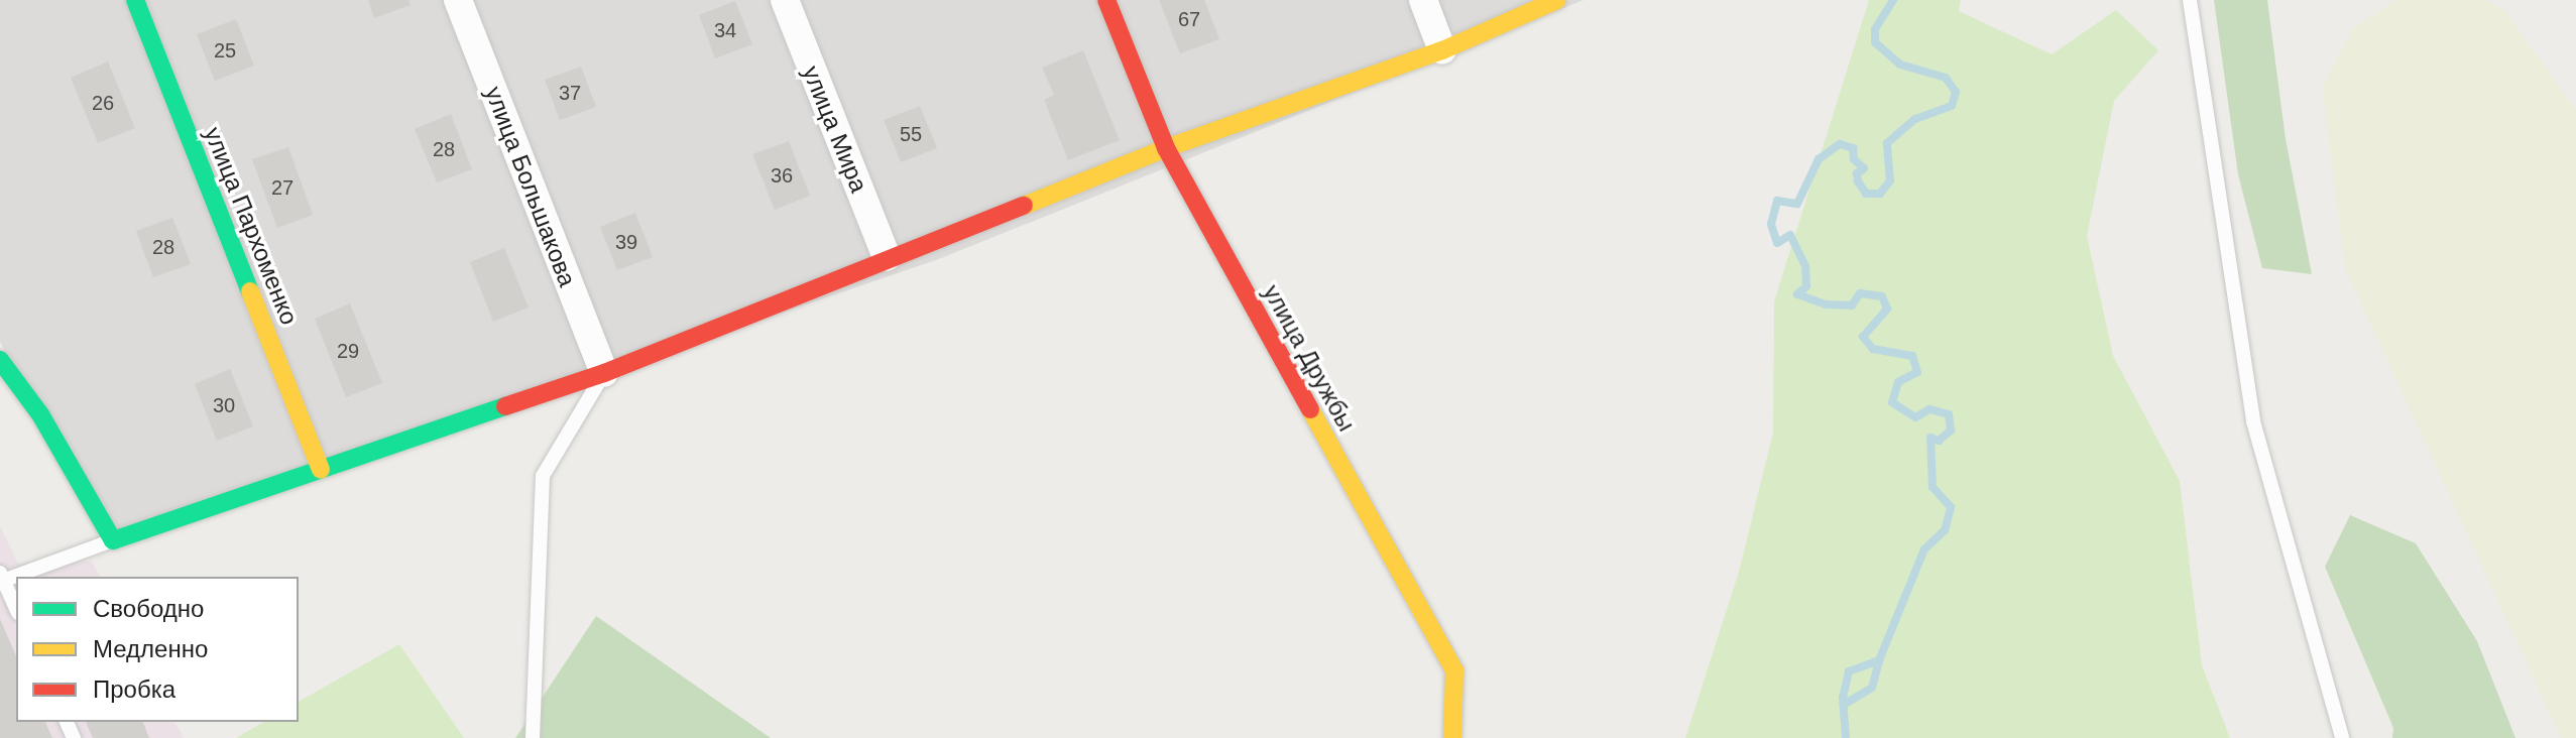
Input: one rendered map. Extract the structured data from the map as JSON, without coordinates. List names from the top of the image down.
{
  "streets": {
    "street": [
      "улица Мира",
      "улица Большакова",
      "улица Пархоменко",
      "улица Дружбы"
    ]
  },
  "house_numbers": [
    "67",
    "34",
    "25",
    "37",
    "26",
    "55",
    "28",
    "36",
    "27",
    "39",
    "28",
    "29",
    "30"
  ],
  "legend": ["Свободно", "Медленно", "Пробка"]
}
